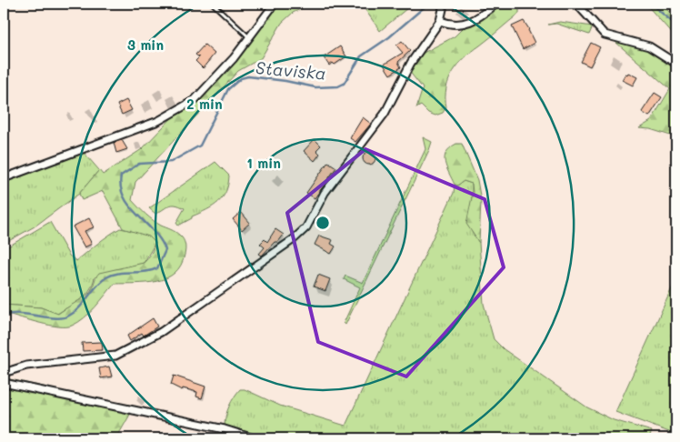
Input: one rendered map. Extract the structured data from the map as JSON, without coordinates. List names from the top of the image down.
{
  "water": ["Staviska"],
  "rings": ["3 min", "2 min", "1 min"]
}
